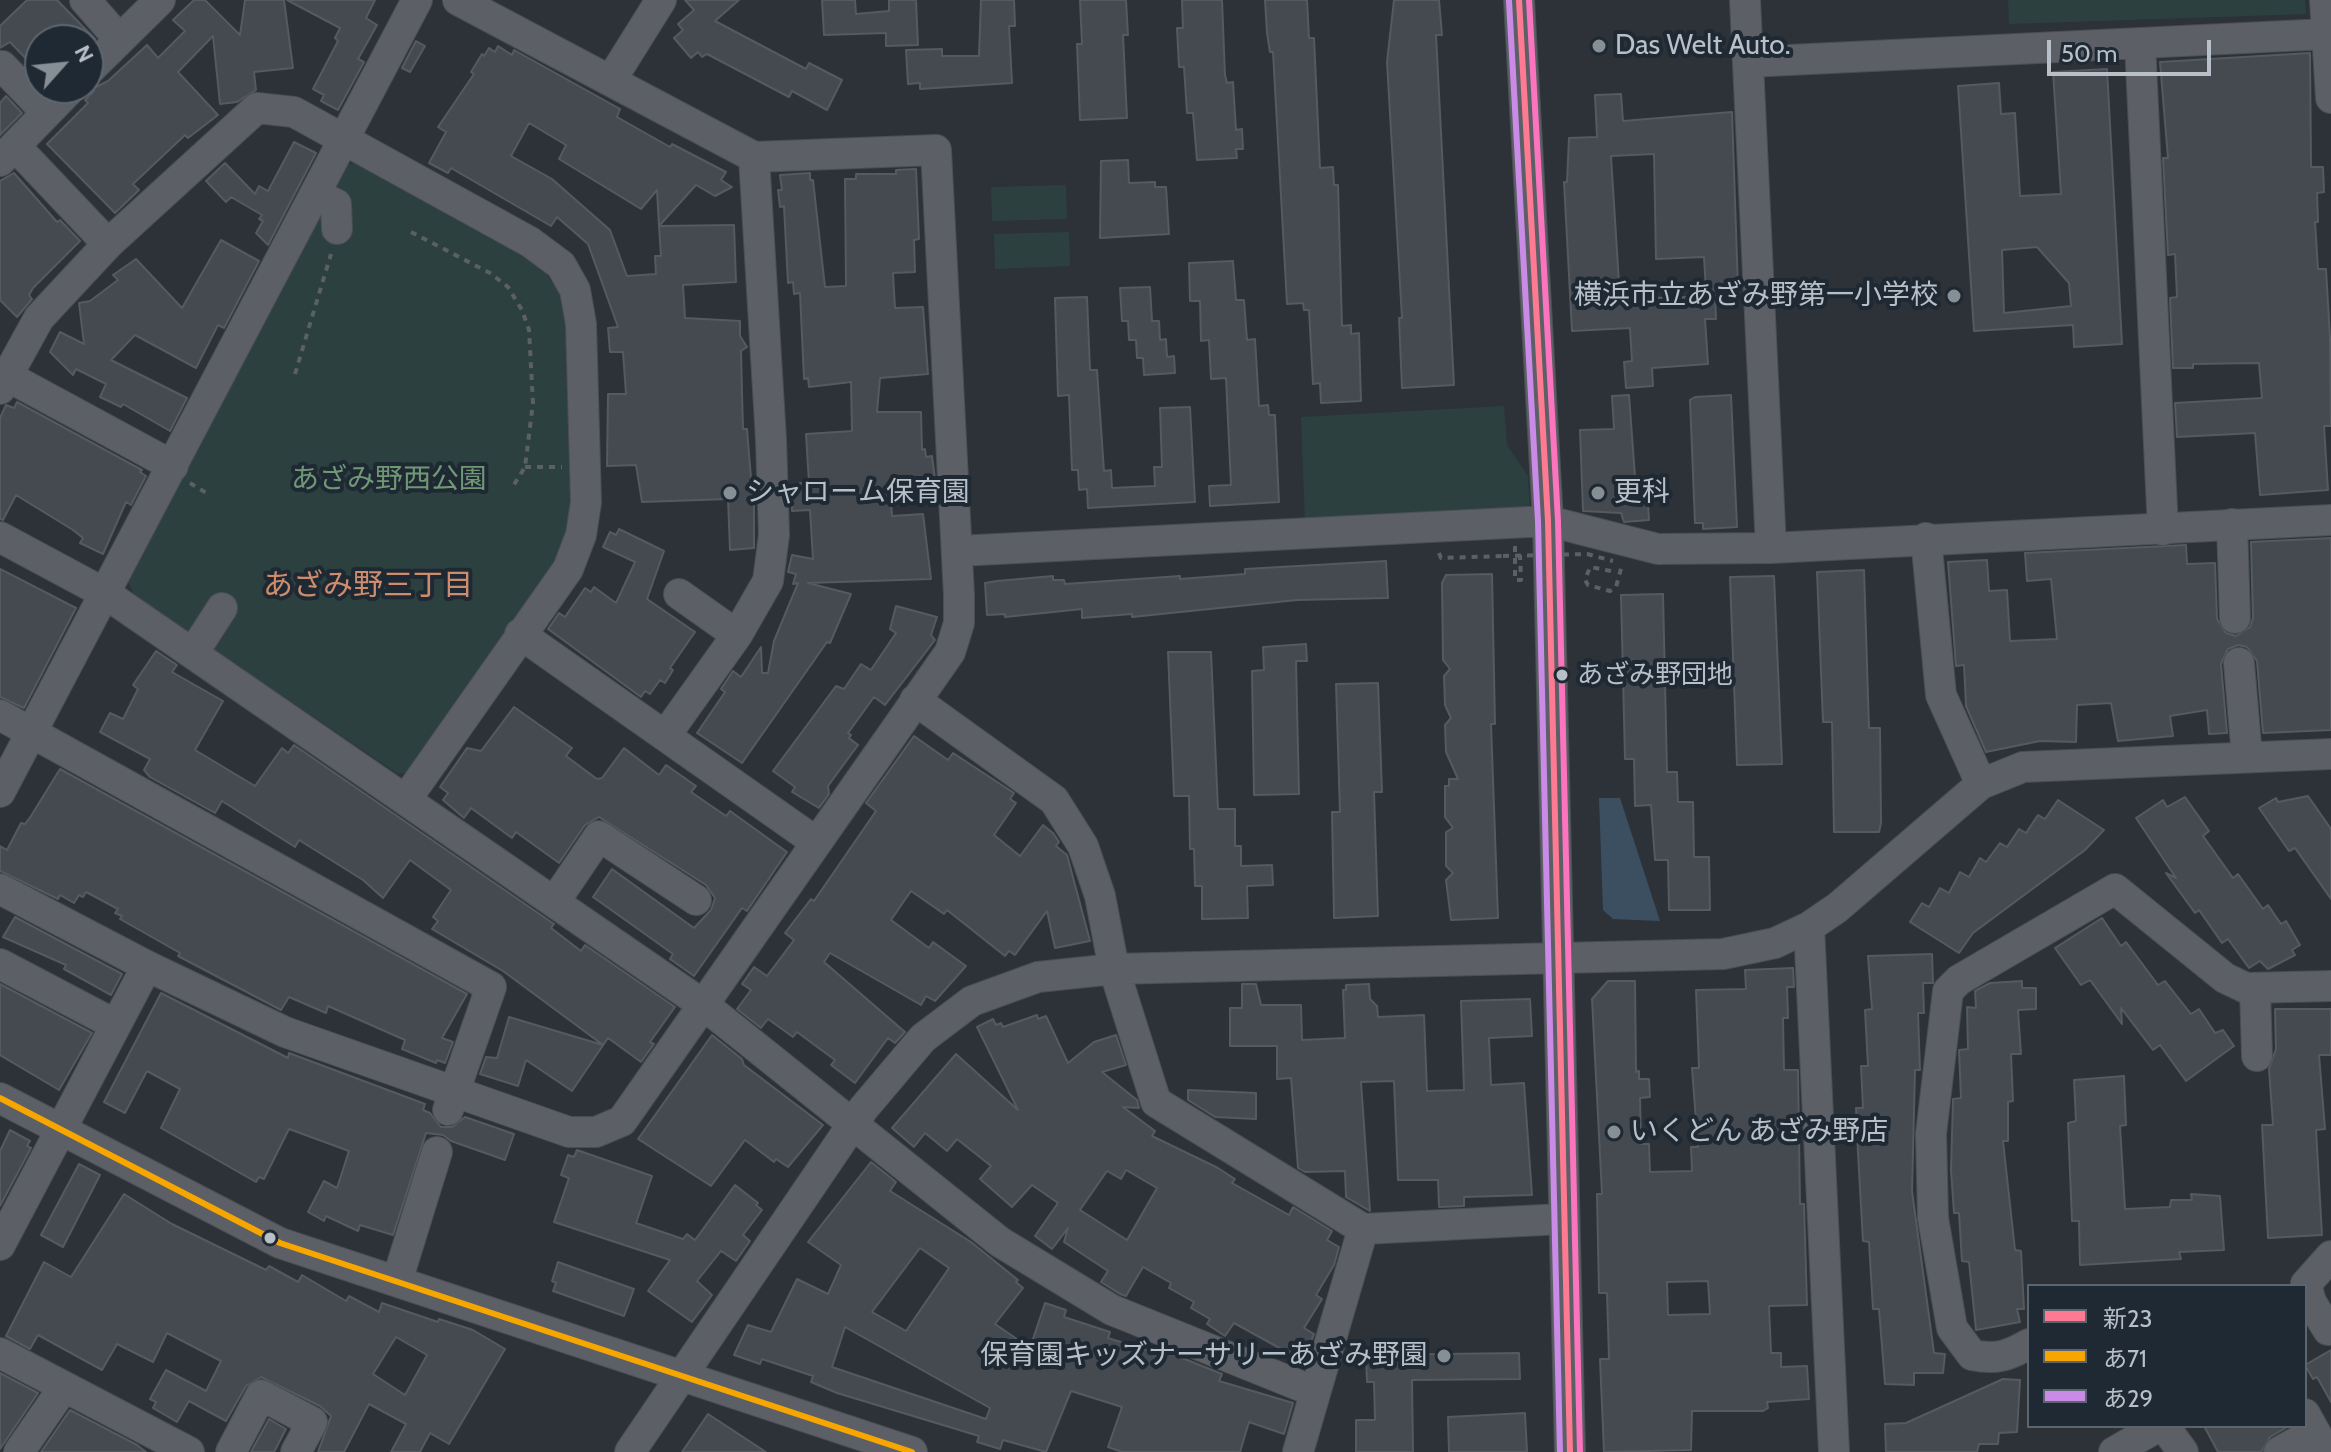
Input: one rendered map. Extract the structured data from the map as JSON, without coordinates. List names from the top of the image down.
{
  "districts": ["あざみ野三丁目"],
  "parks": ["あざみ野西公園"],
  "places": [
    "Das Welt Auto.",
    "横浜市立あざみ野第一小学校",
    "シャローム保育園",
    "更科",
    "あざみ野団地",
    "いくどん あざみ野店",
    "保育園キッズナーサリーあざみ野園"
  ],
  "lines": ["transit line 新23", "transit line あ29", "transit line あ71"],
  "legend": ["新23", "あ71", "あ29"],
  "scale_bar": "50 m",
  "north": "top right"
}
